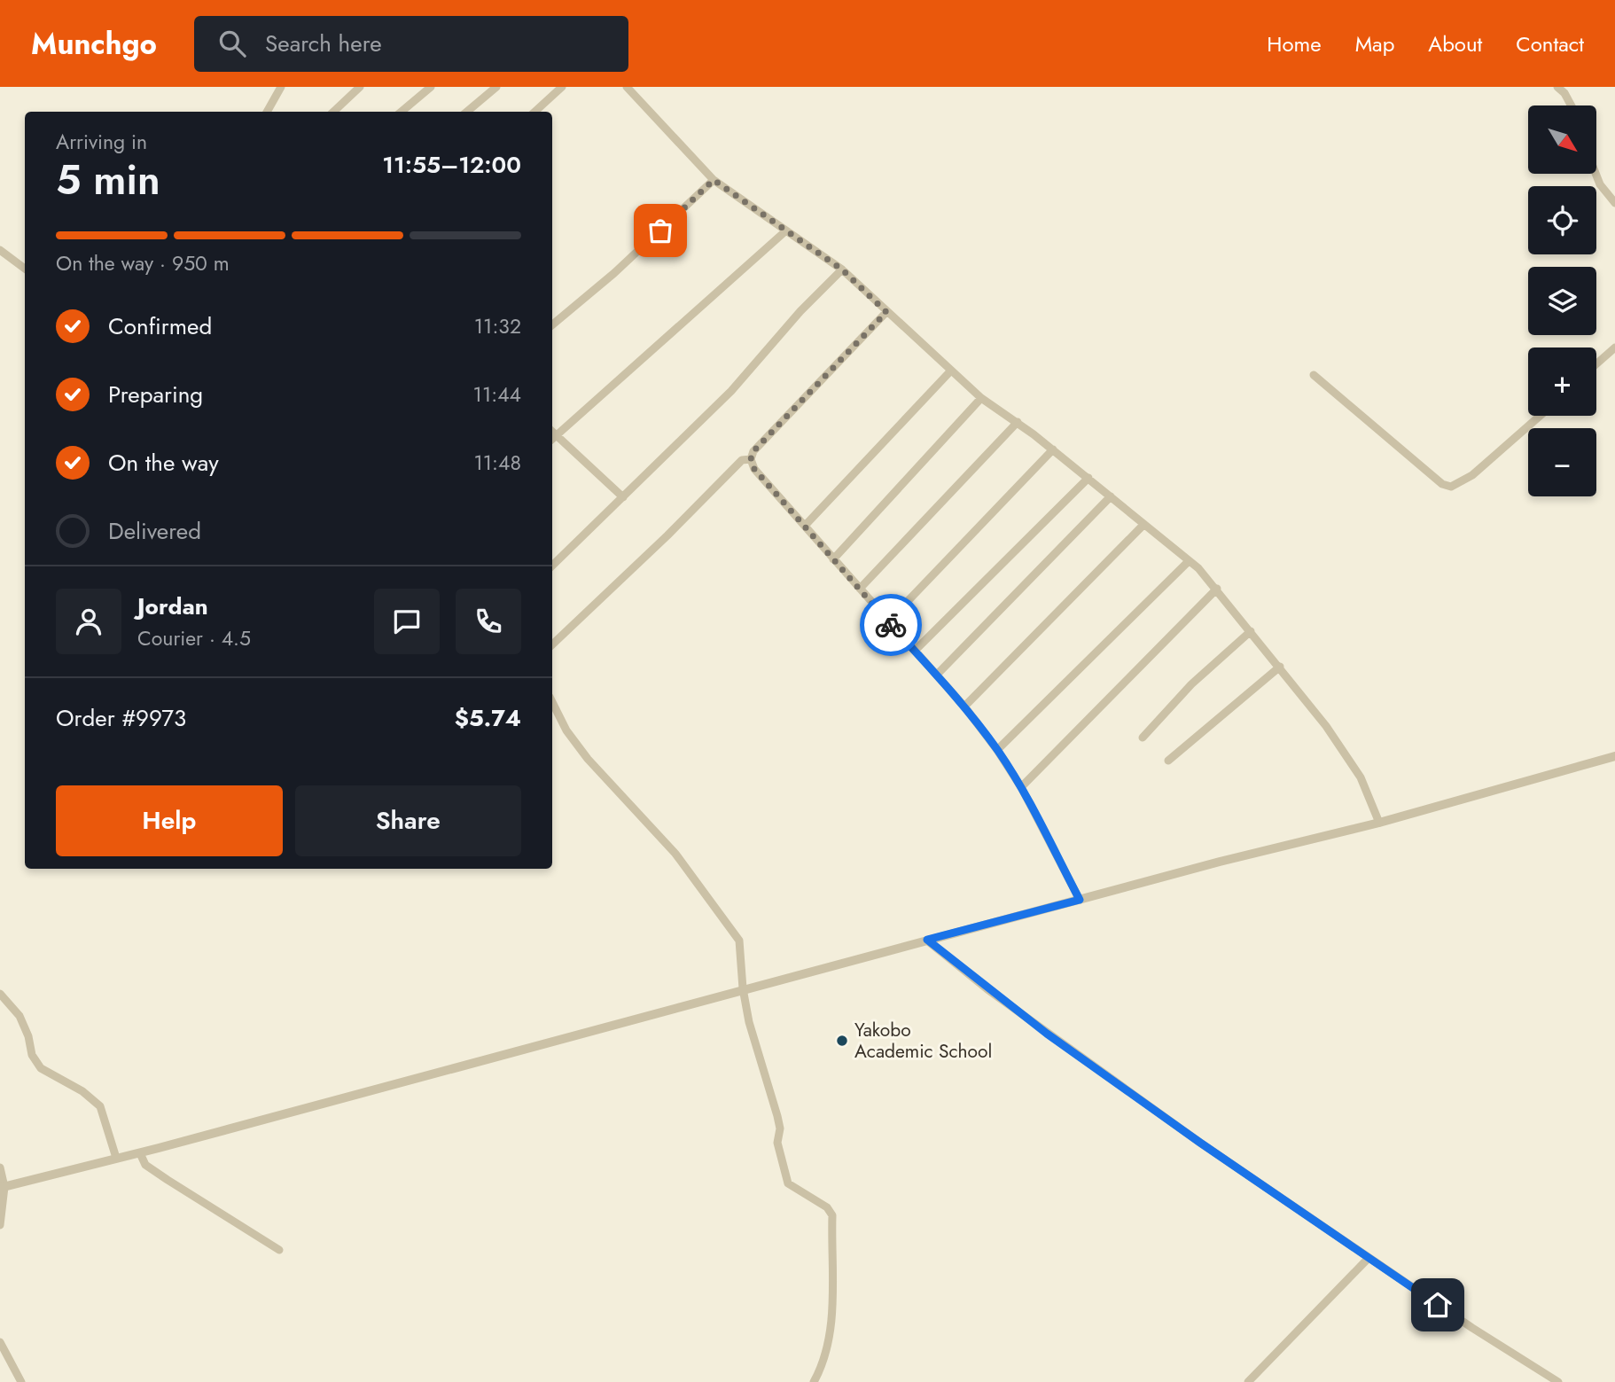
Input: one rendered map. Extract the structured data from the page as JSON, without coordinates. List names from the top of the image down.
{
  "places": ["Yakobo Academic School"],
  "north": "bottom right",
  "page": {
    "header": "Munchgo",
    "search": "Search here",
    "nav": [
      "Home",
      "Map",
      "About",
      "Contact"
    ],
    "map_buttons": ["+", "−"],
    "heading": ["5 min", "Arriving in", "11:55–12:00"],
    "panel": [
      "Jordan",
      "Courier · 4.5",
      "Order #9973",
      "$5.74"
    ],
    "bar": "On the way · 950 m",
    "list": [
      ["Confirmed", "11:32"],
      ["Preparing", "11:44"],
      ["On the way", "11:48"],
      "Delivered"
    ],
    "buttons": ["Help", "Share"]
  }
}
